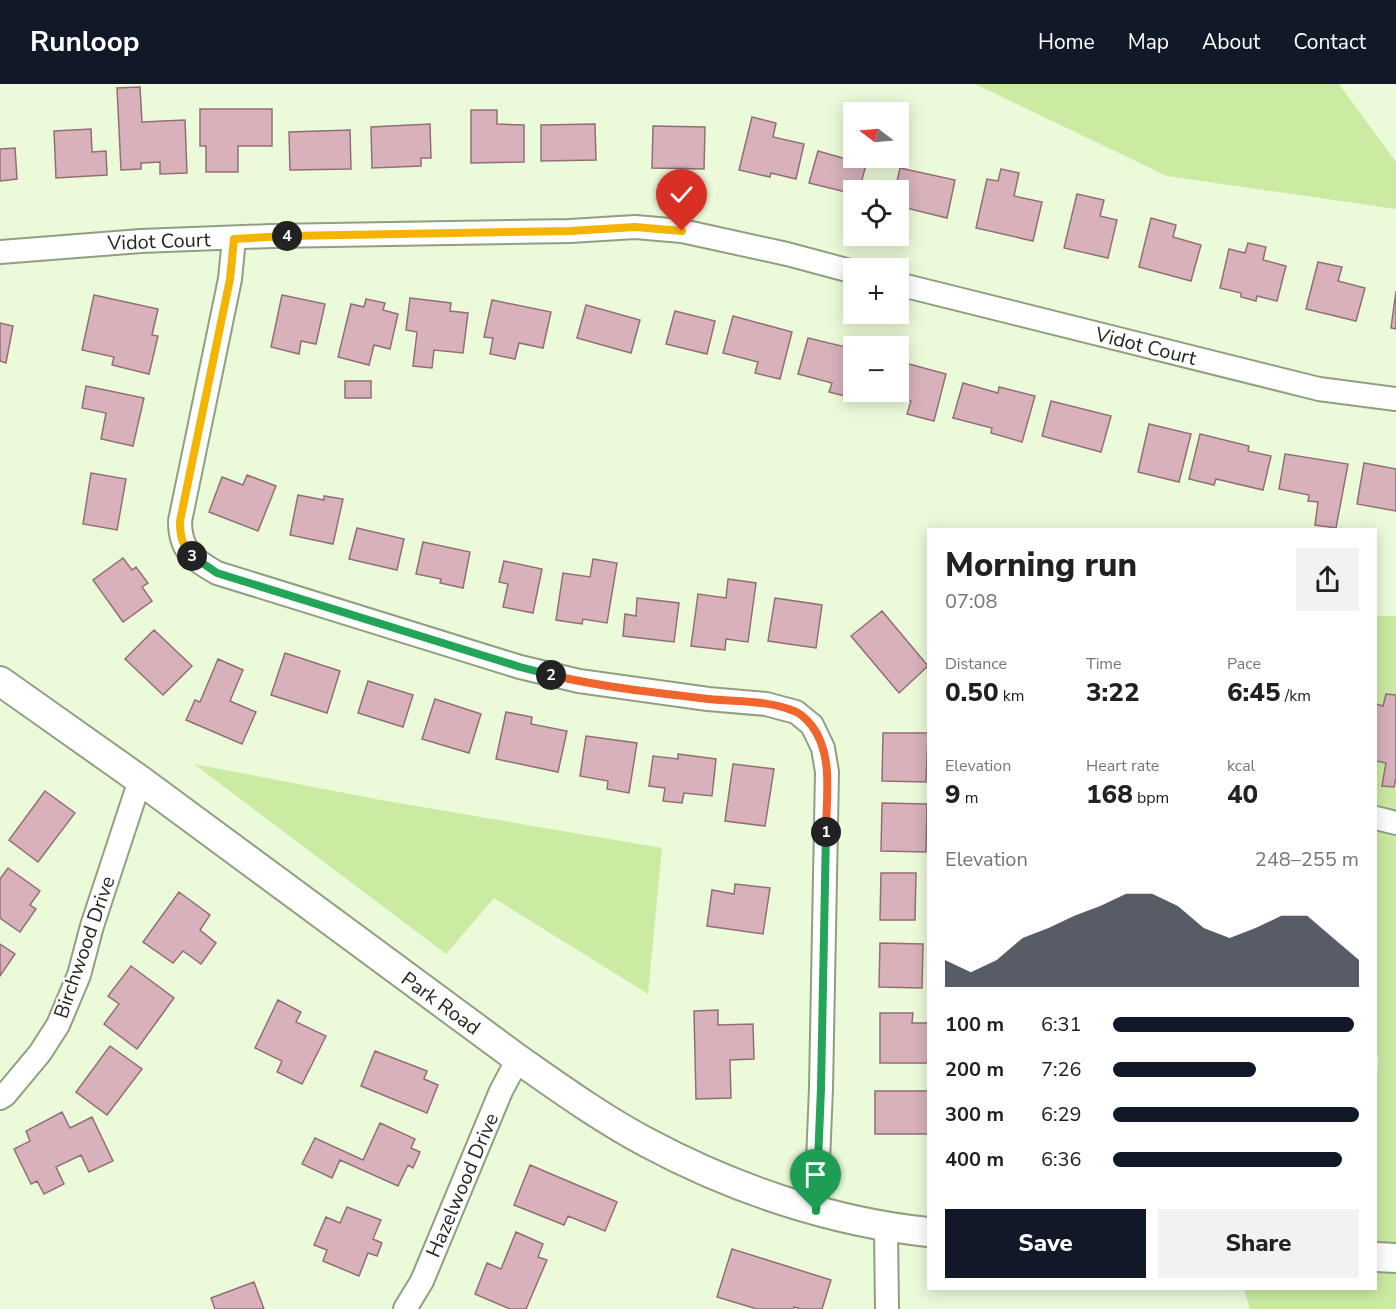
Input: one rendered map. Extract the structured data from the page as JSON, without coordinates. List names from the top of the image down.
{
  "streets": {
    "street": [
      "Vidot Court",
      "Birchwood Drive",
      "Park Road",
      "Hazelwood Drive"
    ]
  },
  "crossings": [
    ["Birchwood Drive", "Park Road"],
    ["Park Road", "Hazelwood Drive"]
  ],
  "north": "left",
  "page": {
    "header": "Runloop",
    "nav": [
      "Home",
      "Map",
      "About",
      "Contact"
    ],
    "map_buttons": ["+", "−"],
    "pins": [
      "4",
      "3",
      "2",
      "1"
    ],
    "heading": ["Morning run", "07:08"],
    "stats": [
      ["Distance", "0.50 km"],
      ["Time", "3:22"],
      ["Pace", "6:45 /km"],
      ["Elevation", "9 m"],
      ["Heart rate", "168 bpm"],
      ["kcal", "40"]
    ],
    "chart": ["Elevation", "248–255 m"],
    "list": [
      {
        "name": "100 m",
        "note": "6:31"
      },
      {
        "name": "200 m",
        "note": "7:26"
      },
      {
        "name": "300 m",
        "note": "6:29"
      },
      {
        "name": "400 m",
        "note": "6:36"
      }
    ],
    "buttons": ["Save", "Share"]
  }
}
